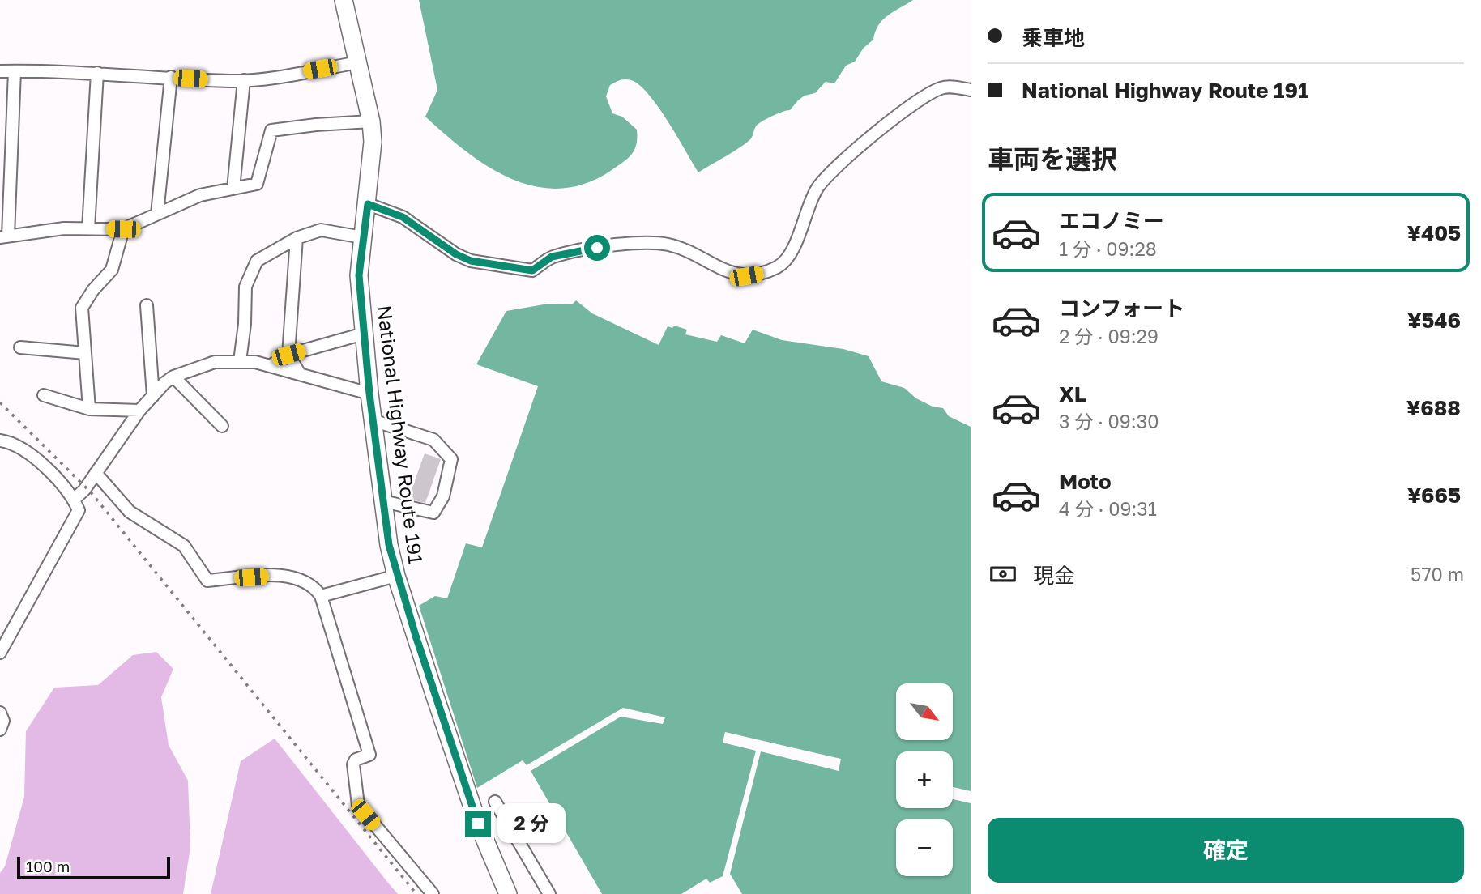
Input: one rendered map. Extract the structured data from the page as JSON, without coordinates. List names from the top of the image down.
{
  "streets": {
    "highway": ["National Highway Route 191"]
  },
  "scale_bar": "100 m",
  "north": "bottom right",
  "page": {
    "banner": ["乗車地", "National Highway Route 191"],
    "heading": "車両を選択",
    "list": [
      {
        "name": "エコノミー",
        "note": "1 分 · 09:28",
        "value": "¥405"
      },
      {
        "name": "コンフォート",
        "note": "2 分 · 09:29",
        "value": "¥546"
      },
      {
        "name": "XL",
        "note": "3 分 · 09:30",
        "value": "¥688"
      },
      {
        "name": "Moto",
        "note": "4 分 · 09:31",
        "value": "¥665"
      }
    ],
    "pay": ["現金", "570 m"],
    "map_buttons": ["+", "−"],
    "bubble": "2 分",
    "buttons": "確定",
    "scale": "100 m"
  }
}
